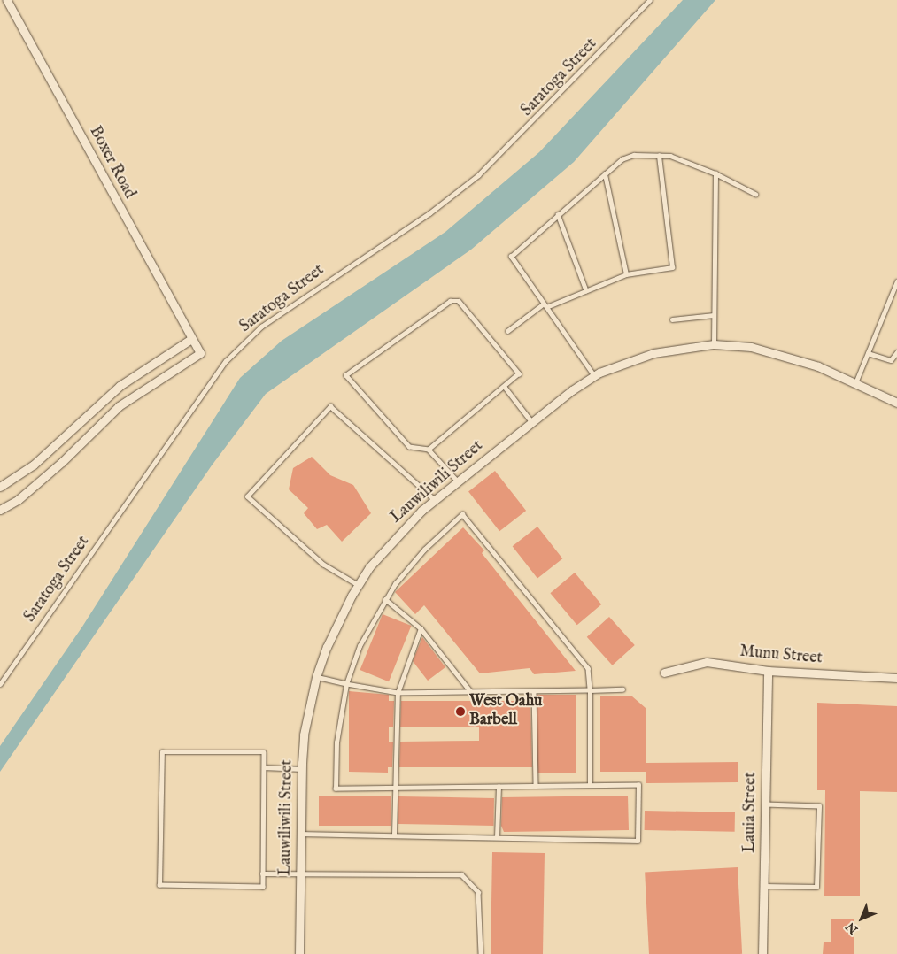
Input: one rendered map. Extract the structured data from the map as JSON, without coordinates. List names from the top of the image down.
{
  "streets": {
    "street": [
      "Boxer Road",
      "Lauwiliwili Street",
      "Munu Street",
      "Lauia Street"
    ],
    "lane": ["Saratoga Street"]
  },
  "crossings": [
    ["Munu Street", "Lauia Street"]
  ],
  "places": ["West Oahu Barbell"],
  "north": "bottom left"
}
